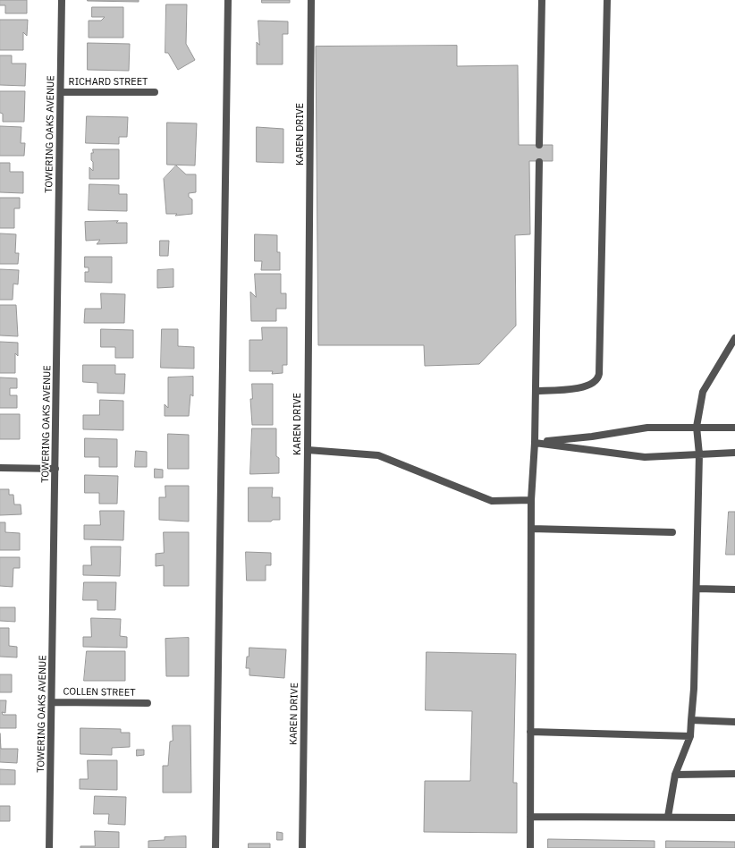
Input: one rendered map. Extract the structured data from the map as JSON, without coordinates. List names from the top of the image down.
{
  "streets": {
    "street": [
      "RICHARD STREET",
      "TOWERING OAKS AVENUE",
      "KAREN DRIVE",
      "COLLEN STREET"
    ]
  },
  "crossings": [
    ["RICHARD STREET", "TOWERING OAKS AVENUE"],
    ["TOWERING OAKS AVENUE", "COLLEN STREET"]
  ]
}
